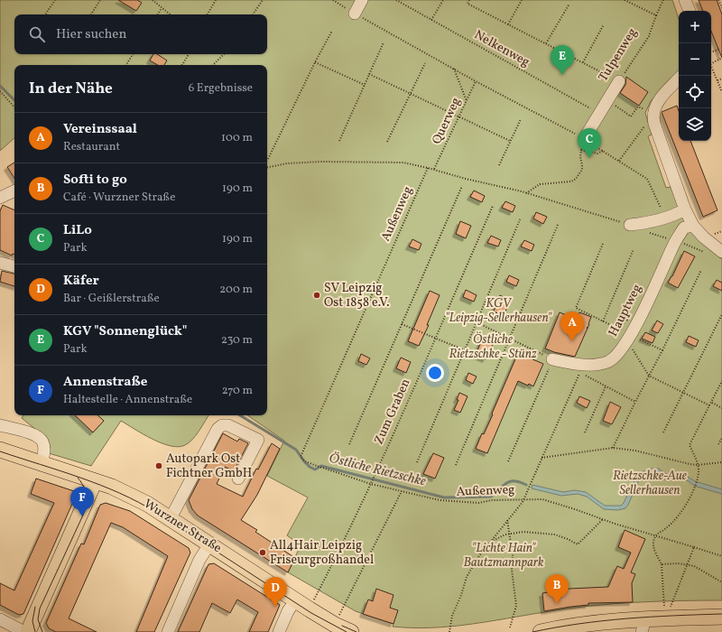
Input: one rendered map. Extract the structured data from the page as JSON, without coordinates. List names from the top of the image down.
{
  "streets": {
    "main road": ["Wurzner Straße"],
    "street": ["Tulpenweg", "Hauptweg"],
    "path": [
      "Nelkenweg",
      "Querweg",
      "Außenweg",
      "Zum Graben"
    ]
  },
  "crossings": [
    ["Nelkenweg", "Tulpenweg"],
    ["Außenweg", "Zum Graben"],
    ["Zum Graben", "Wurzner Straße"]
  ],
  "water": ["Östliche Rietzschke"],
  "parks": [
    "KGV \"Leipzig-Sellerhausen\"",
    "Östliche Rietzschke - Stünz",
    "Rietzschke-Aue Sellerhausen",
    "\"Lichte Hain\" Bautzmannpark"
  ],
  "places": ["SV Leipzig Ost 1858 e.V.", "Autopark Ost Fichtner GmbH", "All4Hair Leipzig Friseurgroßhandel"],
  "page": {
    "map_buttons": ["+", "−"],
    "search": "Hier suchen",
    "pins": [
      "E",
      "C",
      "A",
      "F",
      "B",
      "D"
    ],
    "heading": ["In der Nähe", "6 Ergebnisse"],
    "list": [
      {
        "mark": "A",
        "name": "Vereinssaal",
        "note": "Restaurant",
        "value": "100 m"
      },
      {
        "mark": "B",
        "name": "Softi to go",
        "note": "Café · Wurzner Straße",
        "value": "190 m"
      },
      {
        "mark": "C",
        "name": "LiLo",
        "note": "Park",
        "value": "190 m"
      },
      {
        "mark": "D",
        "name": "Käfer",
        "note": "Bar · Geißlerstraße",
        "value": "200 m"
      },
      {
        "mark": "E",
        "name": "KGV \"Sonnenglück\"",
        "note": "Park",
        "value": "230 m"
      },
      {
        "mark": "F",
        "name": "Annenstraße",
        "note": "Haltestelle · Annenstraße",
        "value": "270 m"
      }
    ]
  }
}
